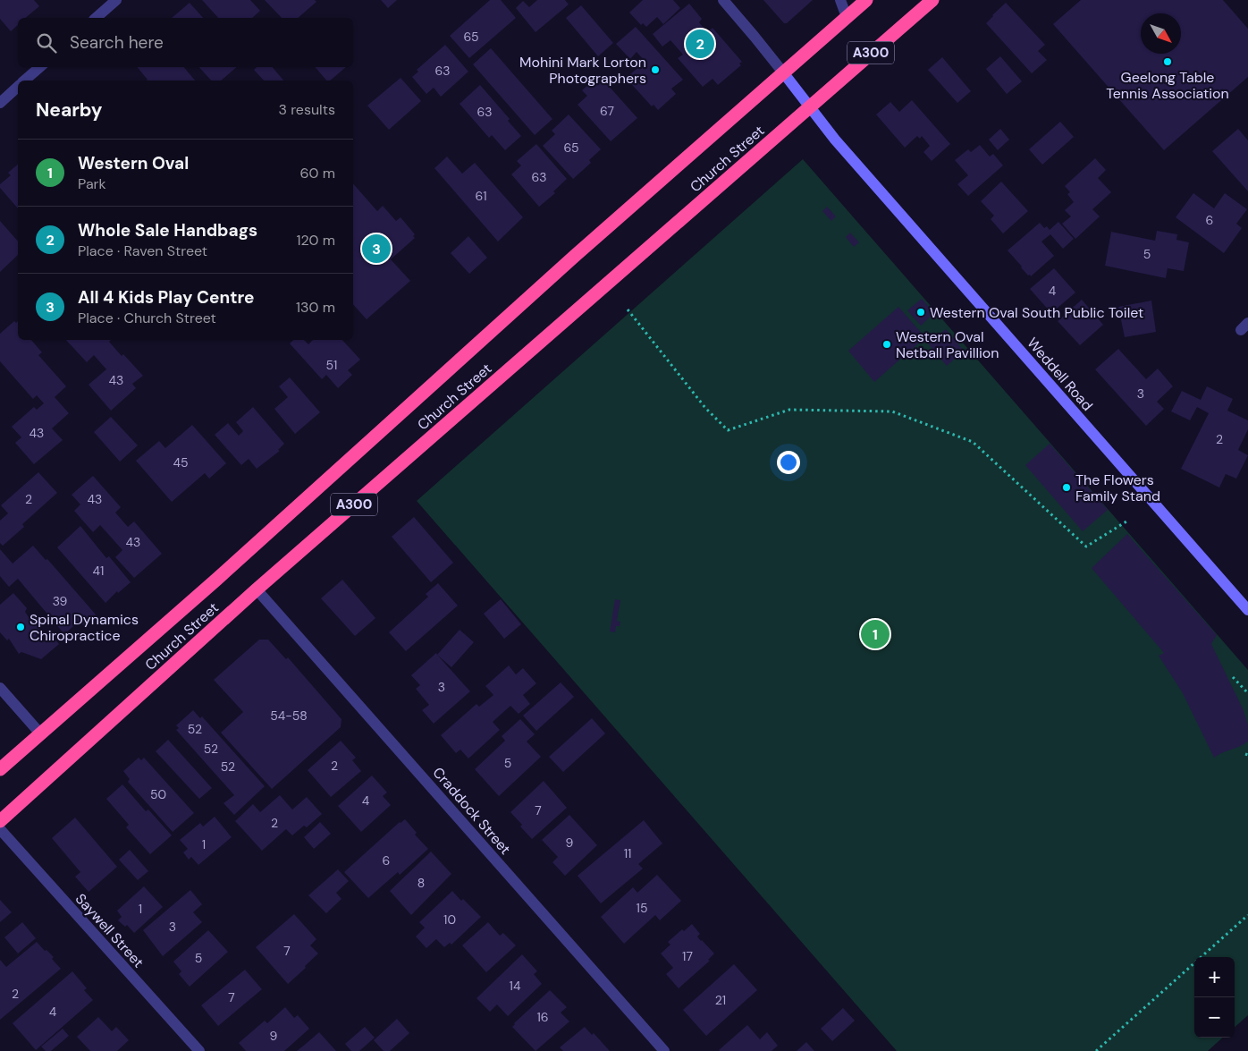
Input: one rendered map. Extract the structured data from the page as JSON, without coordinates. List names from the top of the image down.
{
  "streets": {
    "highway": ["A300", "Church Street"],
    "street": ["Weddell Road", "Craddock Street", "Saywell Street"]
  },
  "crossings": [
    ["Church Street", "Weddell Road"],
    ["Church Street", "Craddock Street"]
  ],
  "places": [
    "Geelong Table Tennis Association",
    "Mohini Mark Lorton Photographers",
    "Western Oval South Public Toilet",
    "Western Oval Netball Pavillion",
    "The Flowers Family Stand",
    "Spinal Dynamics Chiropractice"
  ],
  "house_numbers": [
    "65",
    "63",
    "67",
    "63",
    "65",
    "63",
    "61",
    "6",
    "5",
    "4",
    "51",
    "43",
    "3",
    "43",
    "2",
    "45",
    "2",
    "43",
    "43",
    "41",
    "39",
    "3",
    "54-58",
    "52",
    "52",
    "5",
    "2",
    "52",
    "50",
    "4",
    "7",
    "2",
    "9",
    "1",
    "11",
    "6",
    "8",
    "15",
    "1",
    "10",
    "3",
    "7",
    "17",
    "5",
    "14",
    "2",
    "7",
    "21",
    "4",
    "16",
    "9"
  ],
  "north": "bottom right",
  "page": {
    "search": "Search here",
    "pins": ["2", "3", "1"],
    "heading": ["Nearby", "3 results"],
    "list": [
      {
        "mark": "1",
        "name": "Western Oval",
        "note": "Park",
        "value": "60 m"
      },
      {
        "mark": "2",
        "name": "Whole Sale Handbags",
        "note": "Place · Raven Street",
        "value": "120 m"
      },
      {
        "mark": "3",
        "name": "All 4 Kids Play Centre",
        "note": "Place · Church Street",
        "value": "130 m"
      }
    ],
    "map_buttons": ["+", "−"]
  }
}
